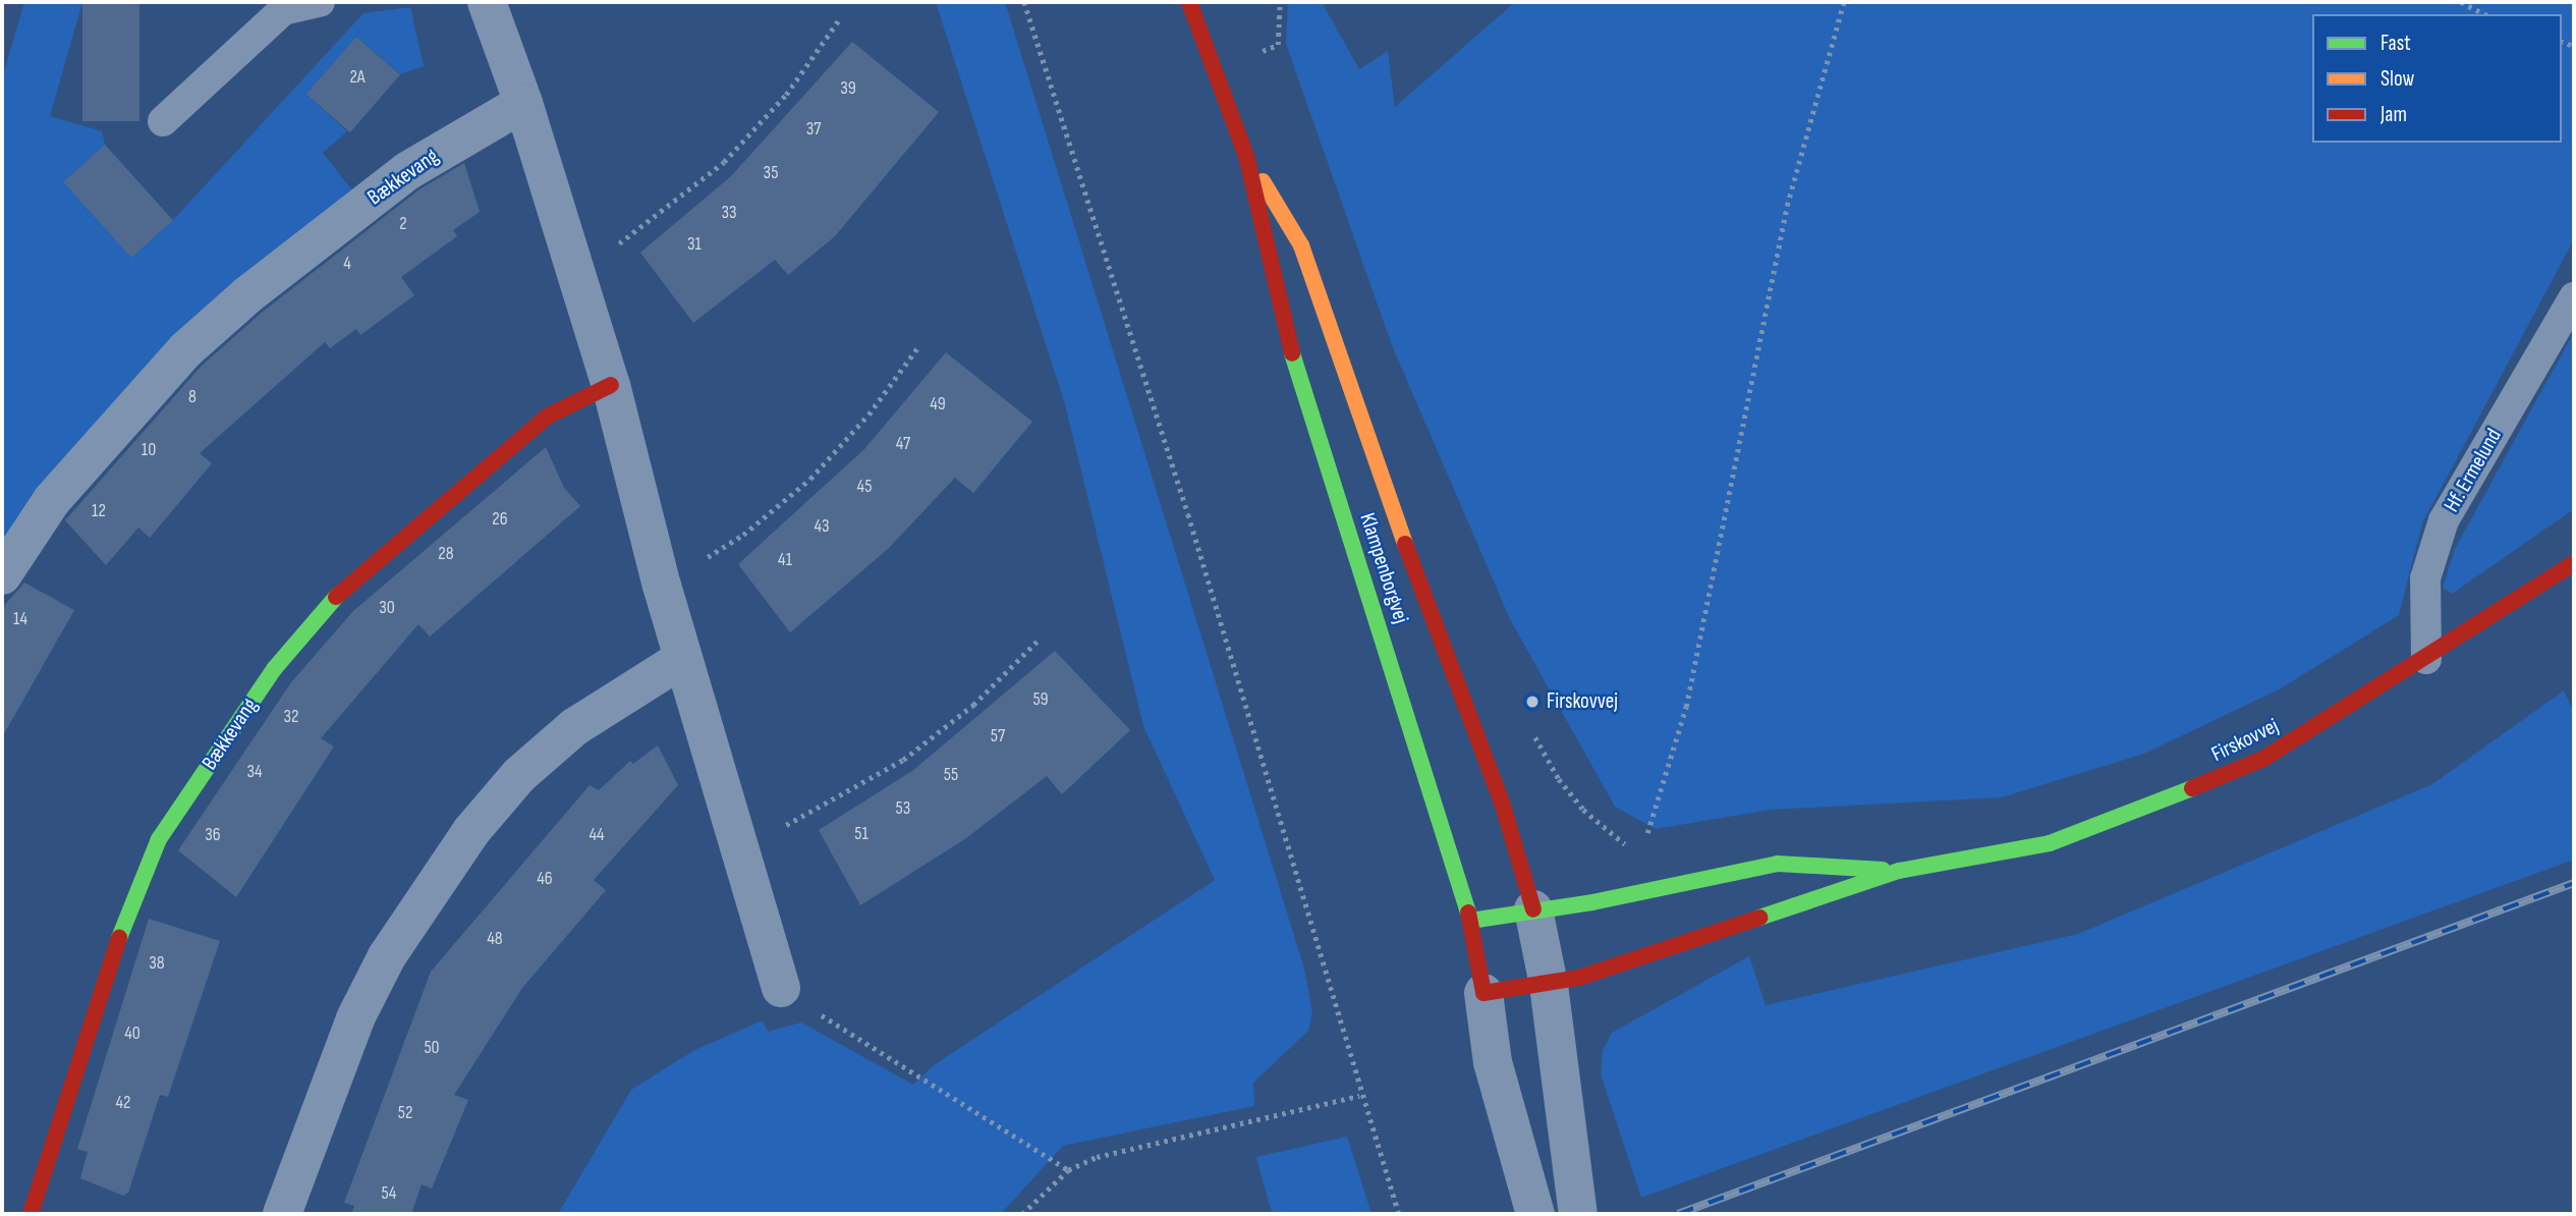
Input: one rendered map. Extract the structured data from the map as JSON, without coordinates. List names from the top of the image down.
{
  "streets": {
    "street": ["Bækkevang", "Klampenborgvej", "Firskovvej"],
    "lane": ["Hf. Ermelund"]
  },
  "crossings": [
    ["Hf. Ermelund", "Firskovvej"],
    ["Klampenborgvej", "Firskovvej"]
  ],
  "places": ["Firskovvej"],
  "house_numbers": [
    "2A",
    "39",
    "37",
    "35",
    "33",
    "2",
    "31",
    "4",
    "8",
    "49",
    "47",
    "10",
    "45",
    "12",
    "26",
    "43",
    "28",
    "41",
    "30",
    "14",
    "59",
    "32",
    "57",
    "34",
    "55",
    "53",
    "51",
    "36",
    "44",
    "46",
    "48",
    "38",
    "40",
    "50",
    "42",
    "52",
    "54"
  ],
  "legend": ["Fast", "Slow", "Jam"]
}
